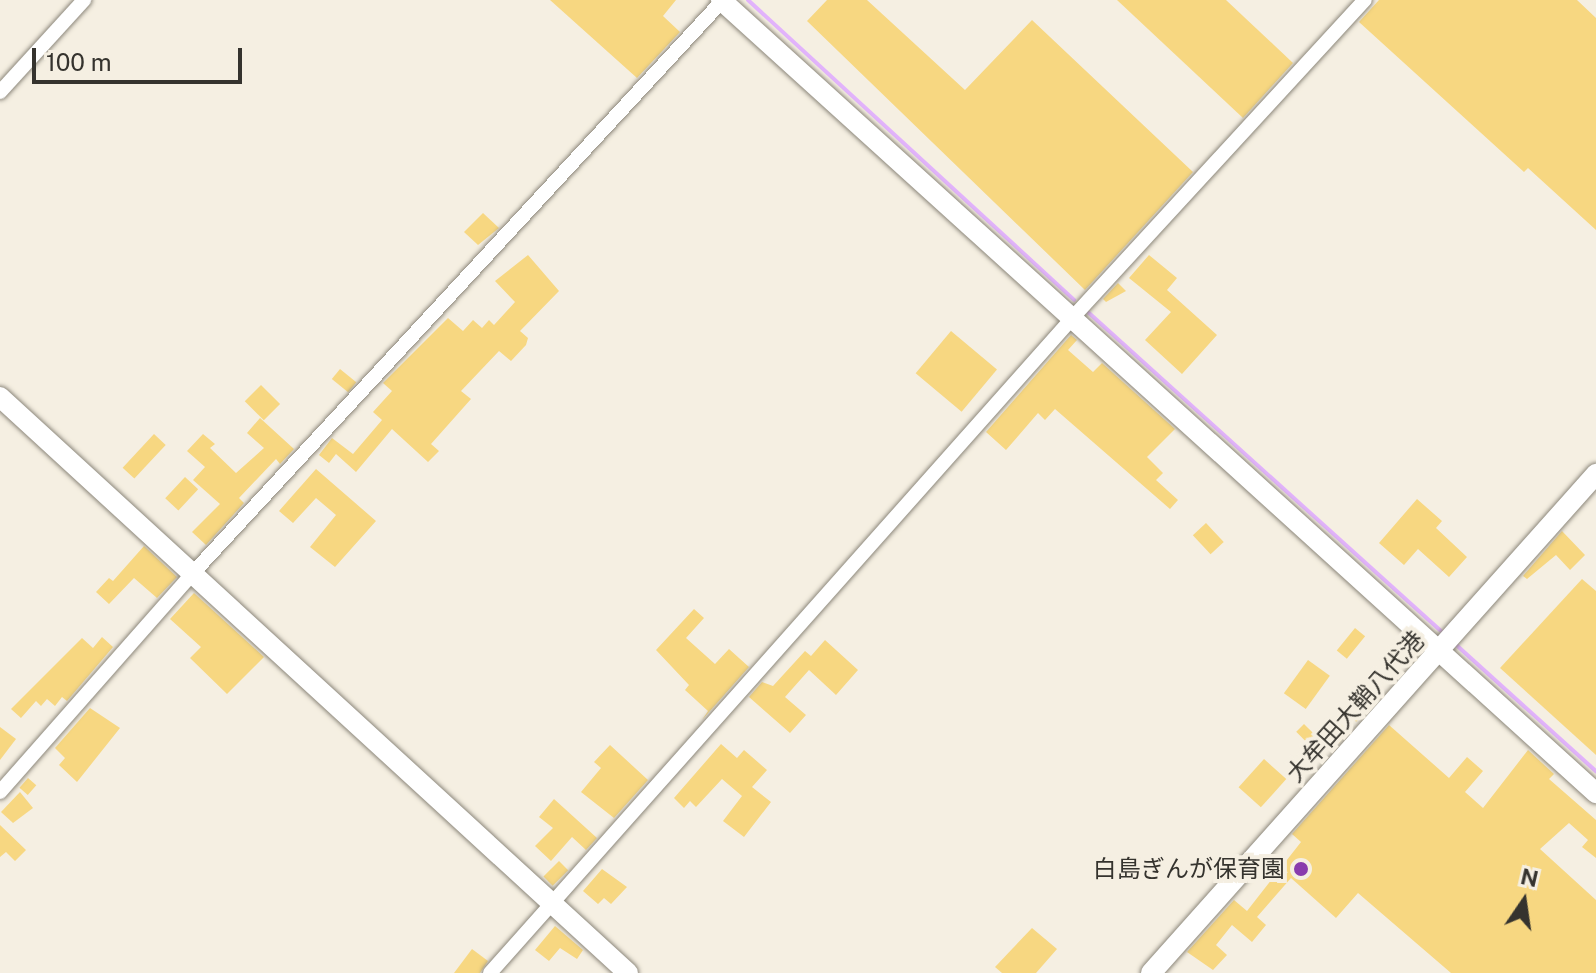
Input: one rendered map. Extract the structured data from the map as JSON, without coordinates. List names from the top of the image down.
{
  "streets": {
    "street": ["大牟田大鞘八代港"]
  },
  "places": ["白島ぎんが保育園"],
  "scale_bar": "100 m",
  "north": "top"
}
